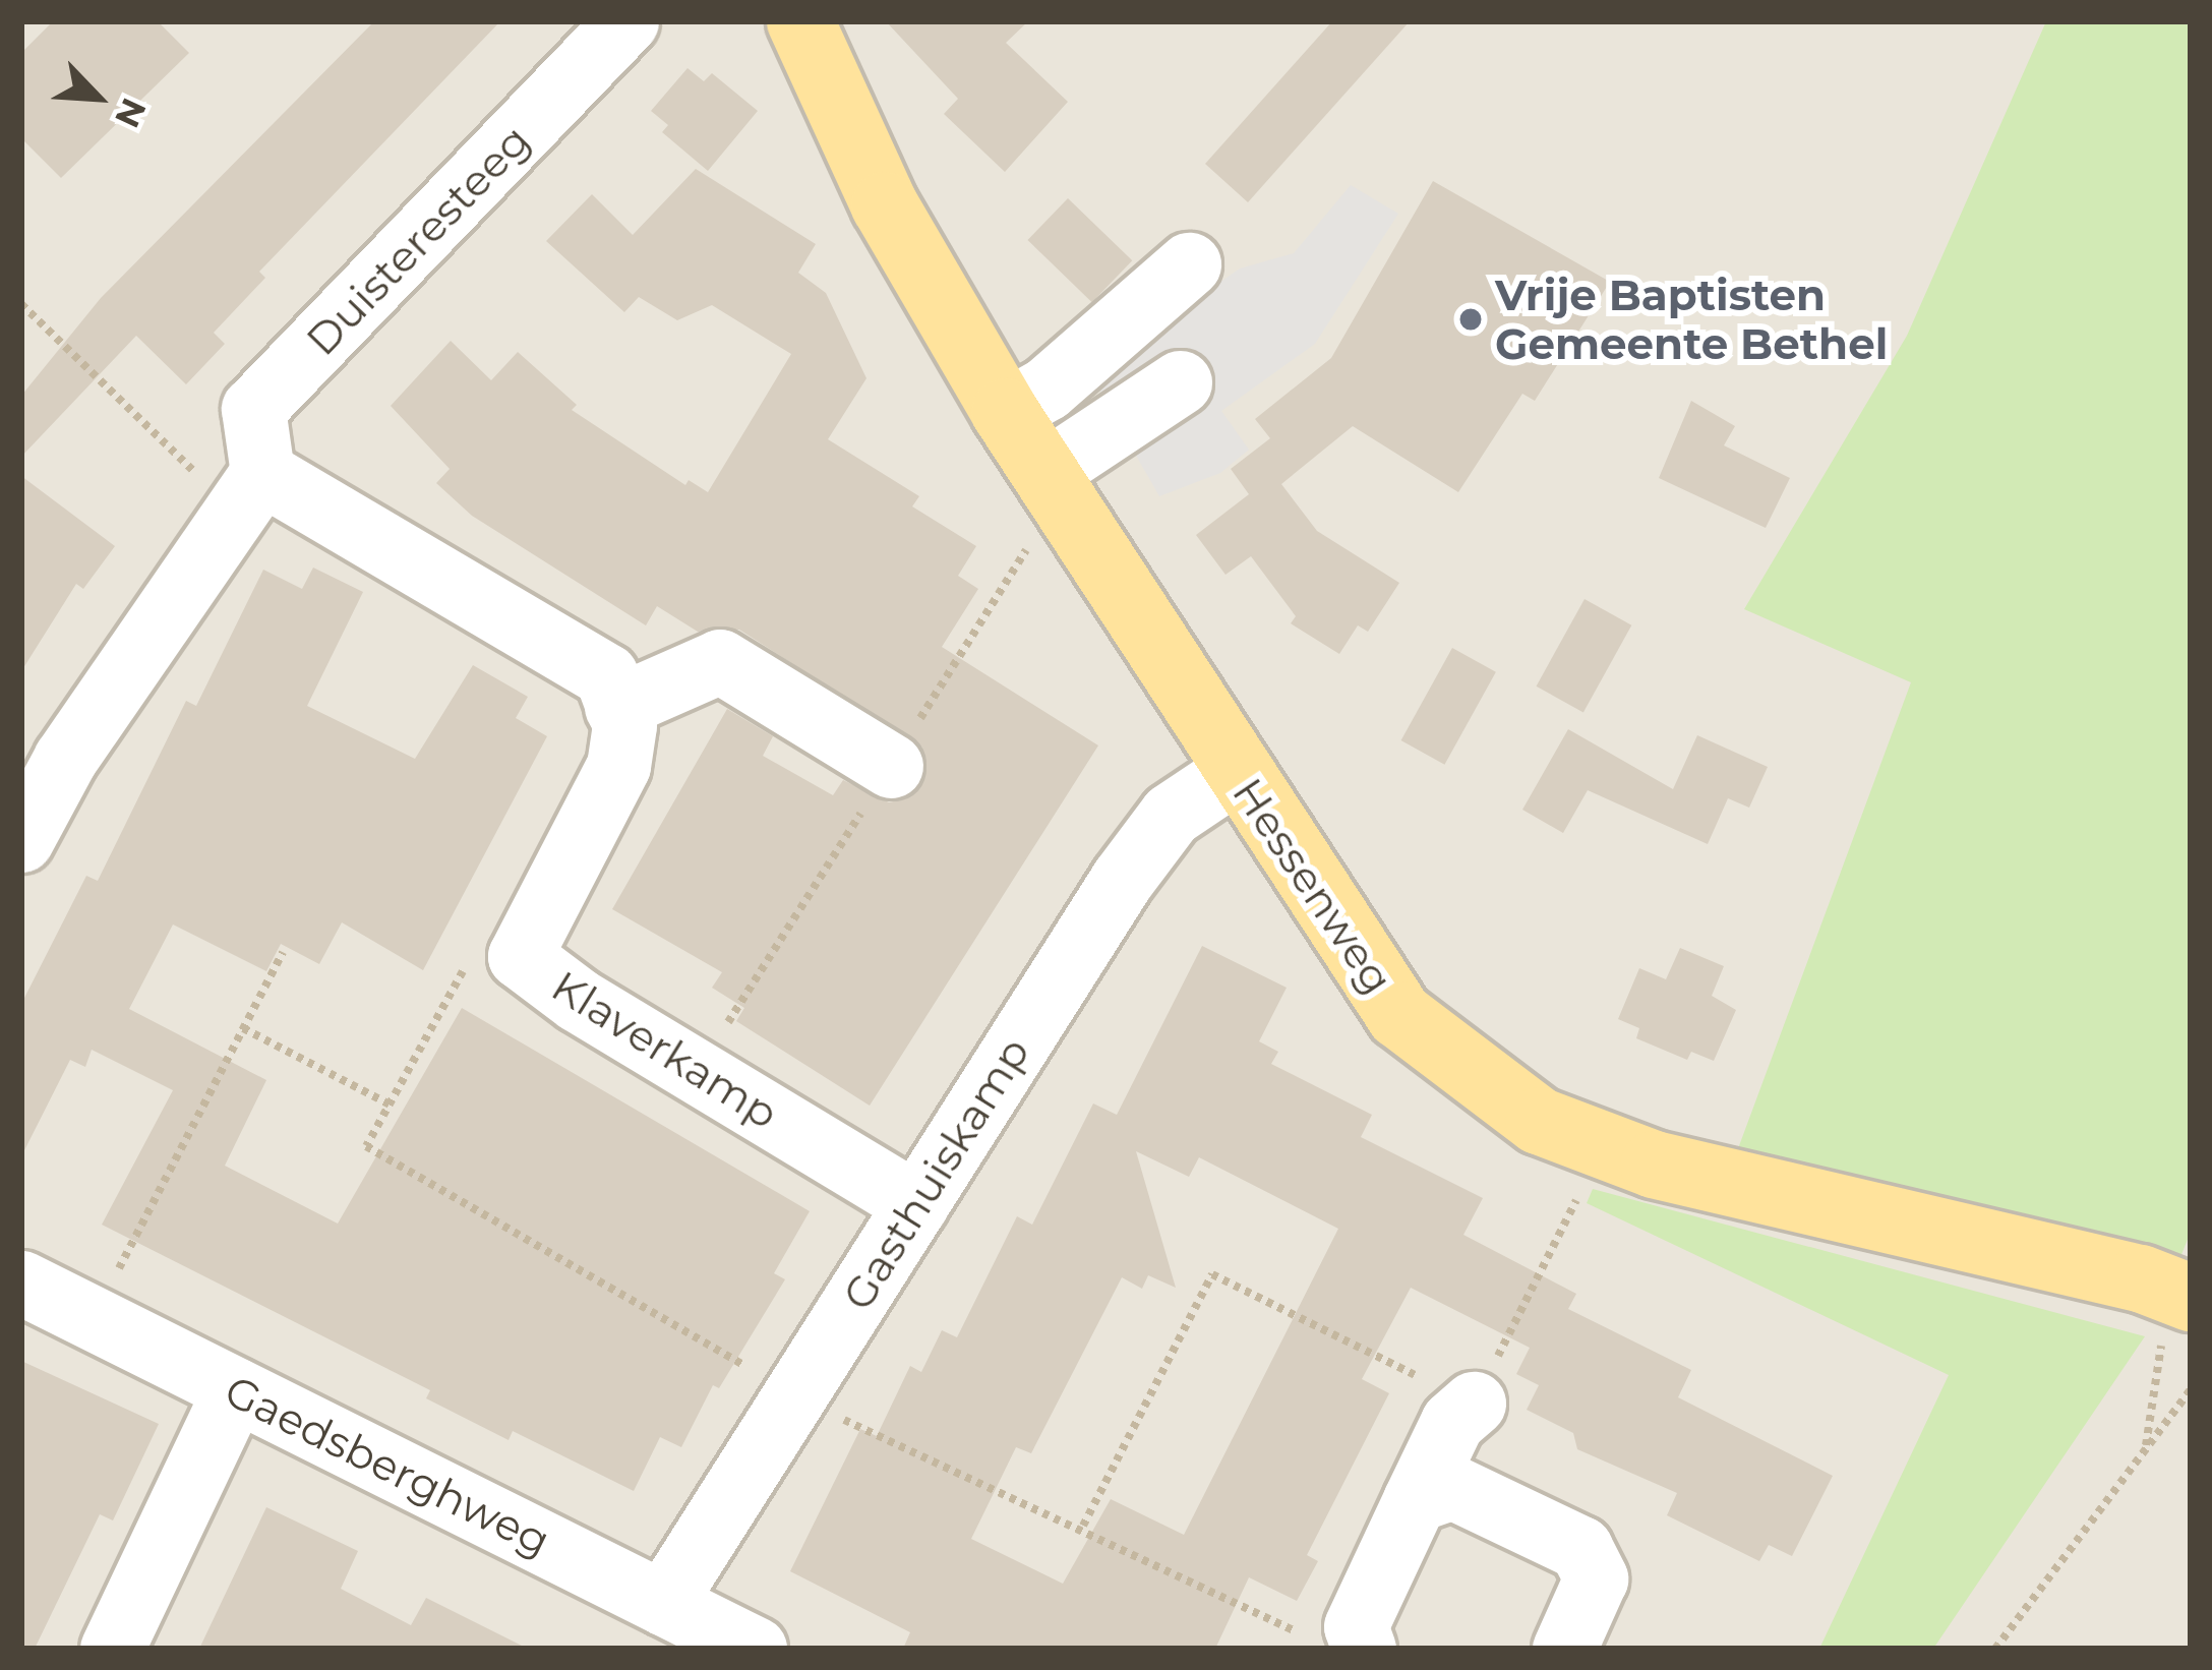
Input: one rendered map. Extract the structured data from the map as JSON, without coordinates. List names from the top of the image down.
{
  "streets": {
    "main road": ["Hessenweg"],
    "street": [
      "Duisteresteeg",
      "Klaverkamp",
      "Gasthuiskamp",
      "Gaedsberghweg"
    ]
  },
  "crossings": [
    ["Hessenweg", "Gasthuiskamp"],
    ["Klaverkamp", "Gasthuiskamp"],
    ["Gasthuiskamp", "Gaedsberghweg"]
  ],
  "places": ["Vrije Baptisten Gemeente Bethel"],
  "north": "bottom right"
}
